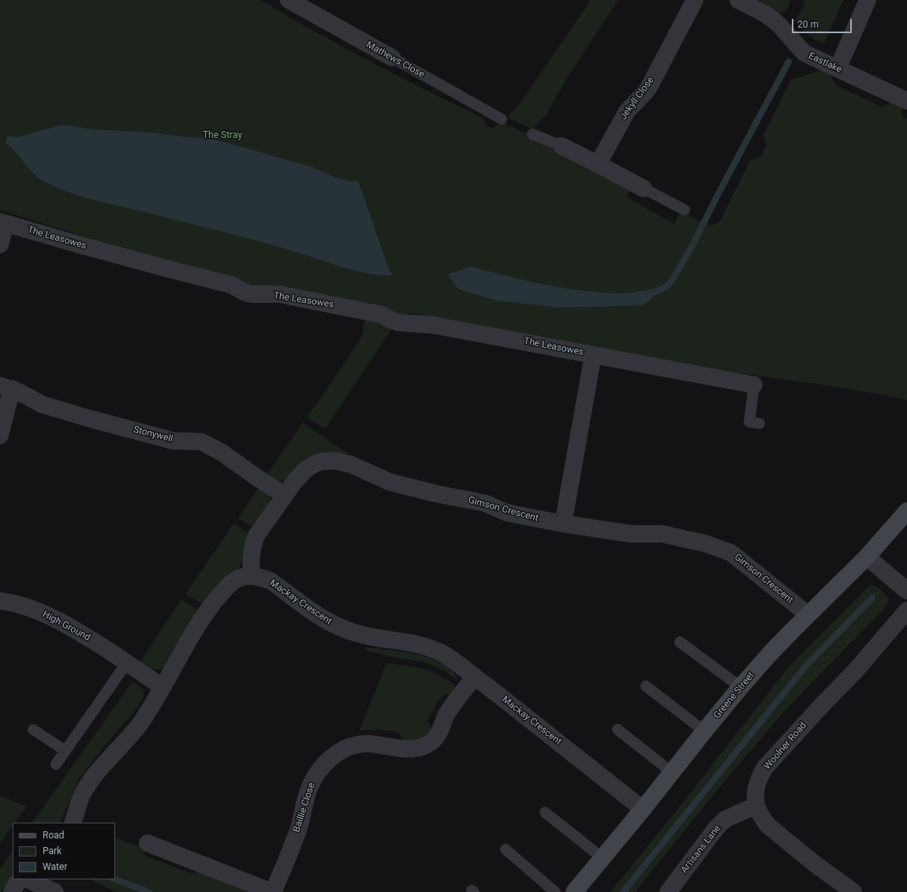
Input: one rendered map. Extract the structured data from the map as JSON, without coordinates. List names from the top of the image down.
{
  "streets": {
    "street": [
      "Mathews Close",
      "Eastlake",
      "Jekyll Close",
      "The Leasowes",
      "Stonywell",
      "Gimson Crescent",
      "Mackay Crescent",
      "High Ground",
      "Greene Street",
      "Woolner Road",
      "Baillie Close",
      "Artisans Lane"
    ]
  },
  "crossings": [
    ["The Leasowes", "Gimson Crescent"],
    ["Stonywell", "Gimson Crescent"],
    ["Gimson Crescent", "Mackay Crescent"],
    ["Gimson Crescent", "Greene Street"],
    ["Mackay Crescent", "High Ground"],
    ["Mackay Crescent", "Greene Street"],
    ["Mackay Crescent", "Baillie Close"],
    ["Woolner Road", "Artisans Lane"]
  ],
  "parks": ["The Stray"],
  "legend": ["Road", "Park", "Water"],
  "scale_bar": "20 m"
}
